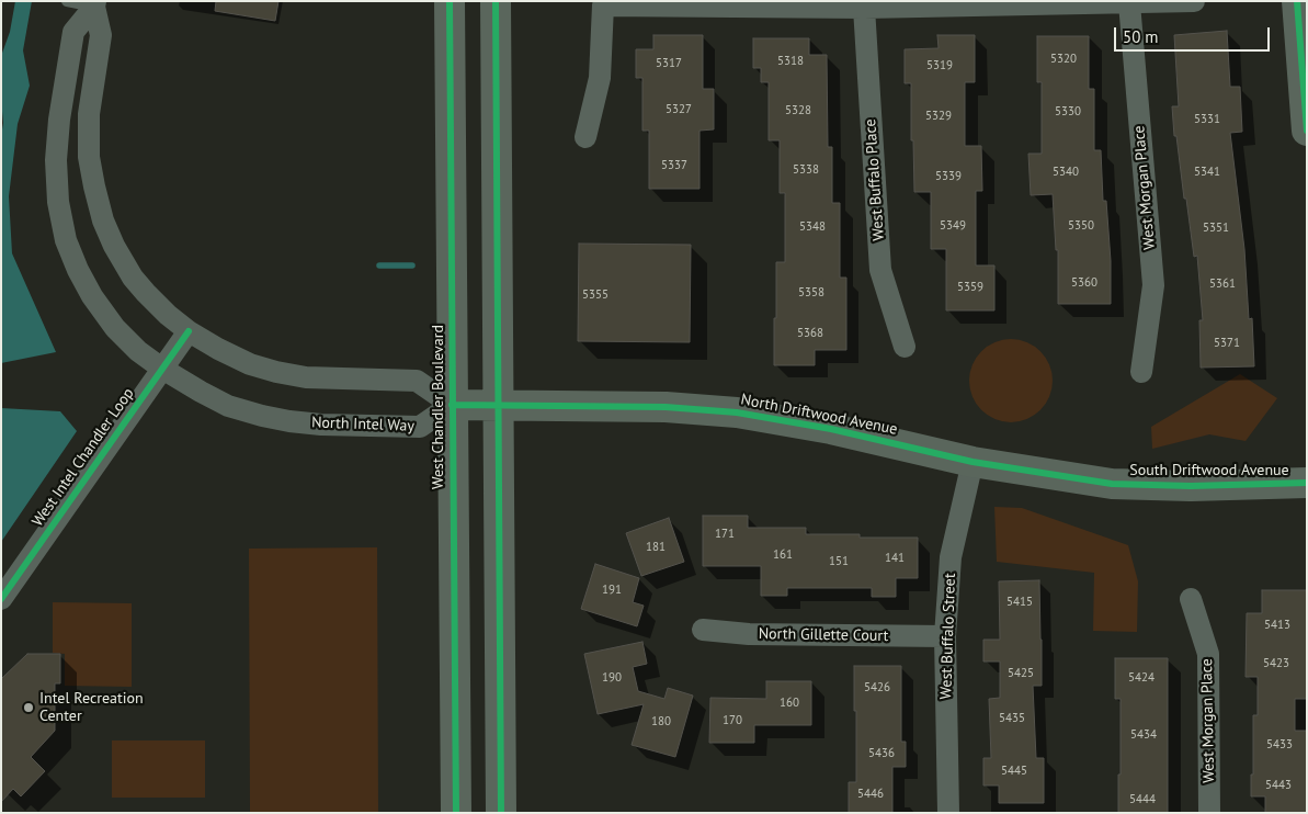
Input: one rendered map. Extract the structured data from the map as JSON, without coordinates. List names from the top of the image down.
{
  "streets": {
    "main road": ["West Chandler Boulevard", "North Driftwood Avenue", "South Driftwood Avenue"],
    "street": [
      "West Buffalo Place",
      "West Morgan Place",
      "North Intel Way",
      "West Intel Chandler Loop",
      "North Gillette Court",
      "West Buffalo Street"
    ]
  },
  "crossings": [
    ["West Chandler Boulevard", "North Driftwood Avenue"],
    ["West Chandler Boulevard", "North Intel Way"],
    ["North Driftwood Avenue", "North Intel Way"],
    ["North Driftwood Avenue", "South Driftwood Avenue"],
    ["North Driftwood Avenue", "West Buffalo Street"],
    ["North Intel Way", "West Intel Chandler Loop"],
    ["North Gillette Court", "West Buffalo Street"]
  ],
  "places": ["Intel Recreation Center"],
  "house_numbers": [
    "5320",
    "5318",
    "5317",
    "5319",
    "5327",
    "5328",
    "5330",
    "5329",
    "5331",
    "5337",
    "5338",
    "5340",
    "5341",
    "5339",
    "5349",
    "5350",
    "5348",
    "5351",
    "5360",
    "5361",
    "5359",
    "5358",
    "5355",
    "5368",
    "5371",
    "171",
    "181",
    "161",
    "141",
    "151",
    "191",
    "5415",
    "5413",
    "5423",
    "5425",
    "190",
    "5424",
    "5426",
    "160",
    "5435",
    "170",
    "180",
    "5434",
    "5433",
    "5436",
    "5445",
    "5443",
    "5446",
    "5444"
  ],
  "scale_bar": "50 m"
}
